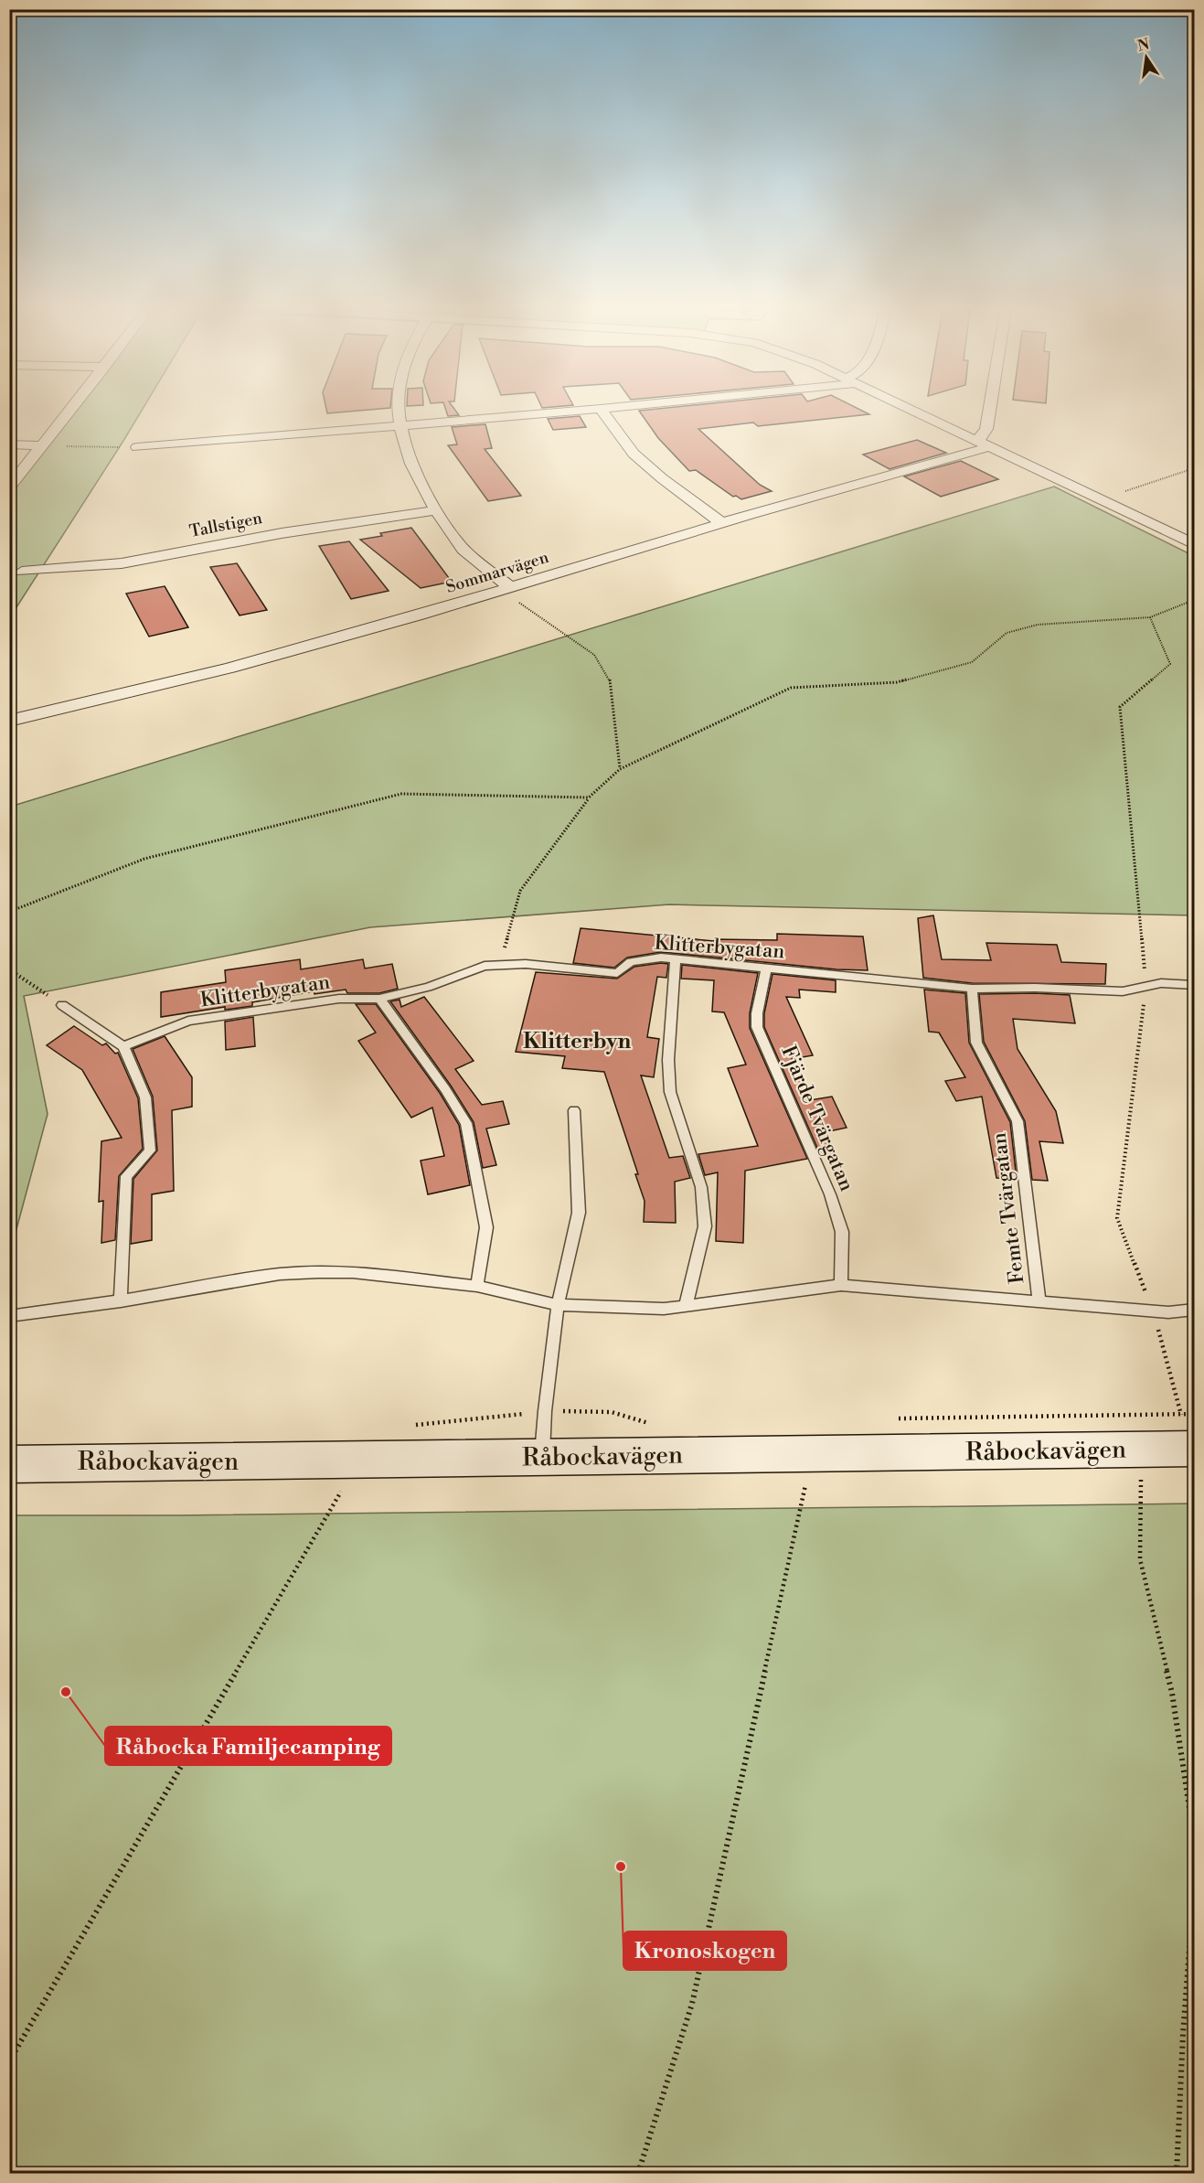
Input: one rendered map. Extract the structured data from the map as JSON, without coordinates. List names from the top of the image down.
{
  "streets": {
    "street": ["Tallstigen", "Sommarvägen", "Råbockavägen"],
    "lane": ["Klitterbygatan", "Fjärde Tvärgatan", "Femte Tvärgatan"]
  },
  "crossings": [
    ["Klitterbygatan", "Fjärde Tvärgatan"],
    ["Klitterbygatan", "Femte Tvärgatan"]
  ],
  "districts": ["Klitterbyn"],
  "places": ["Råbocka Familjecamping", "Kronoskogen"],
  "north": "top"
}
